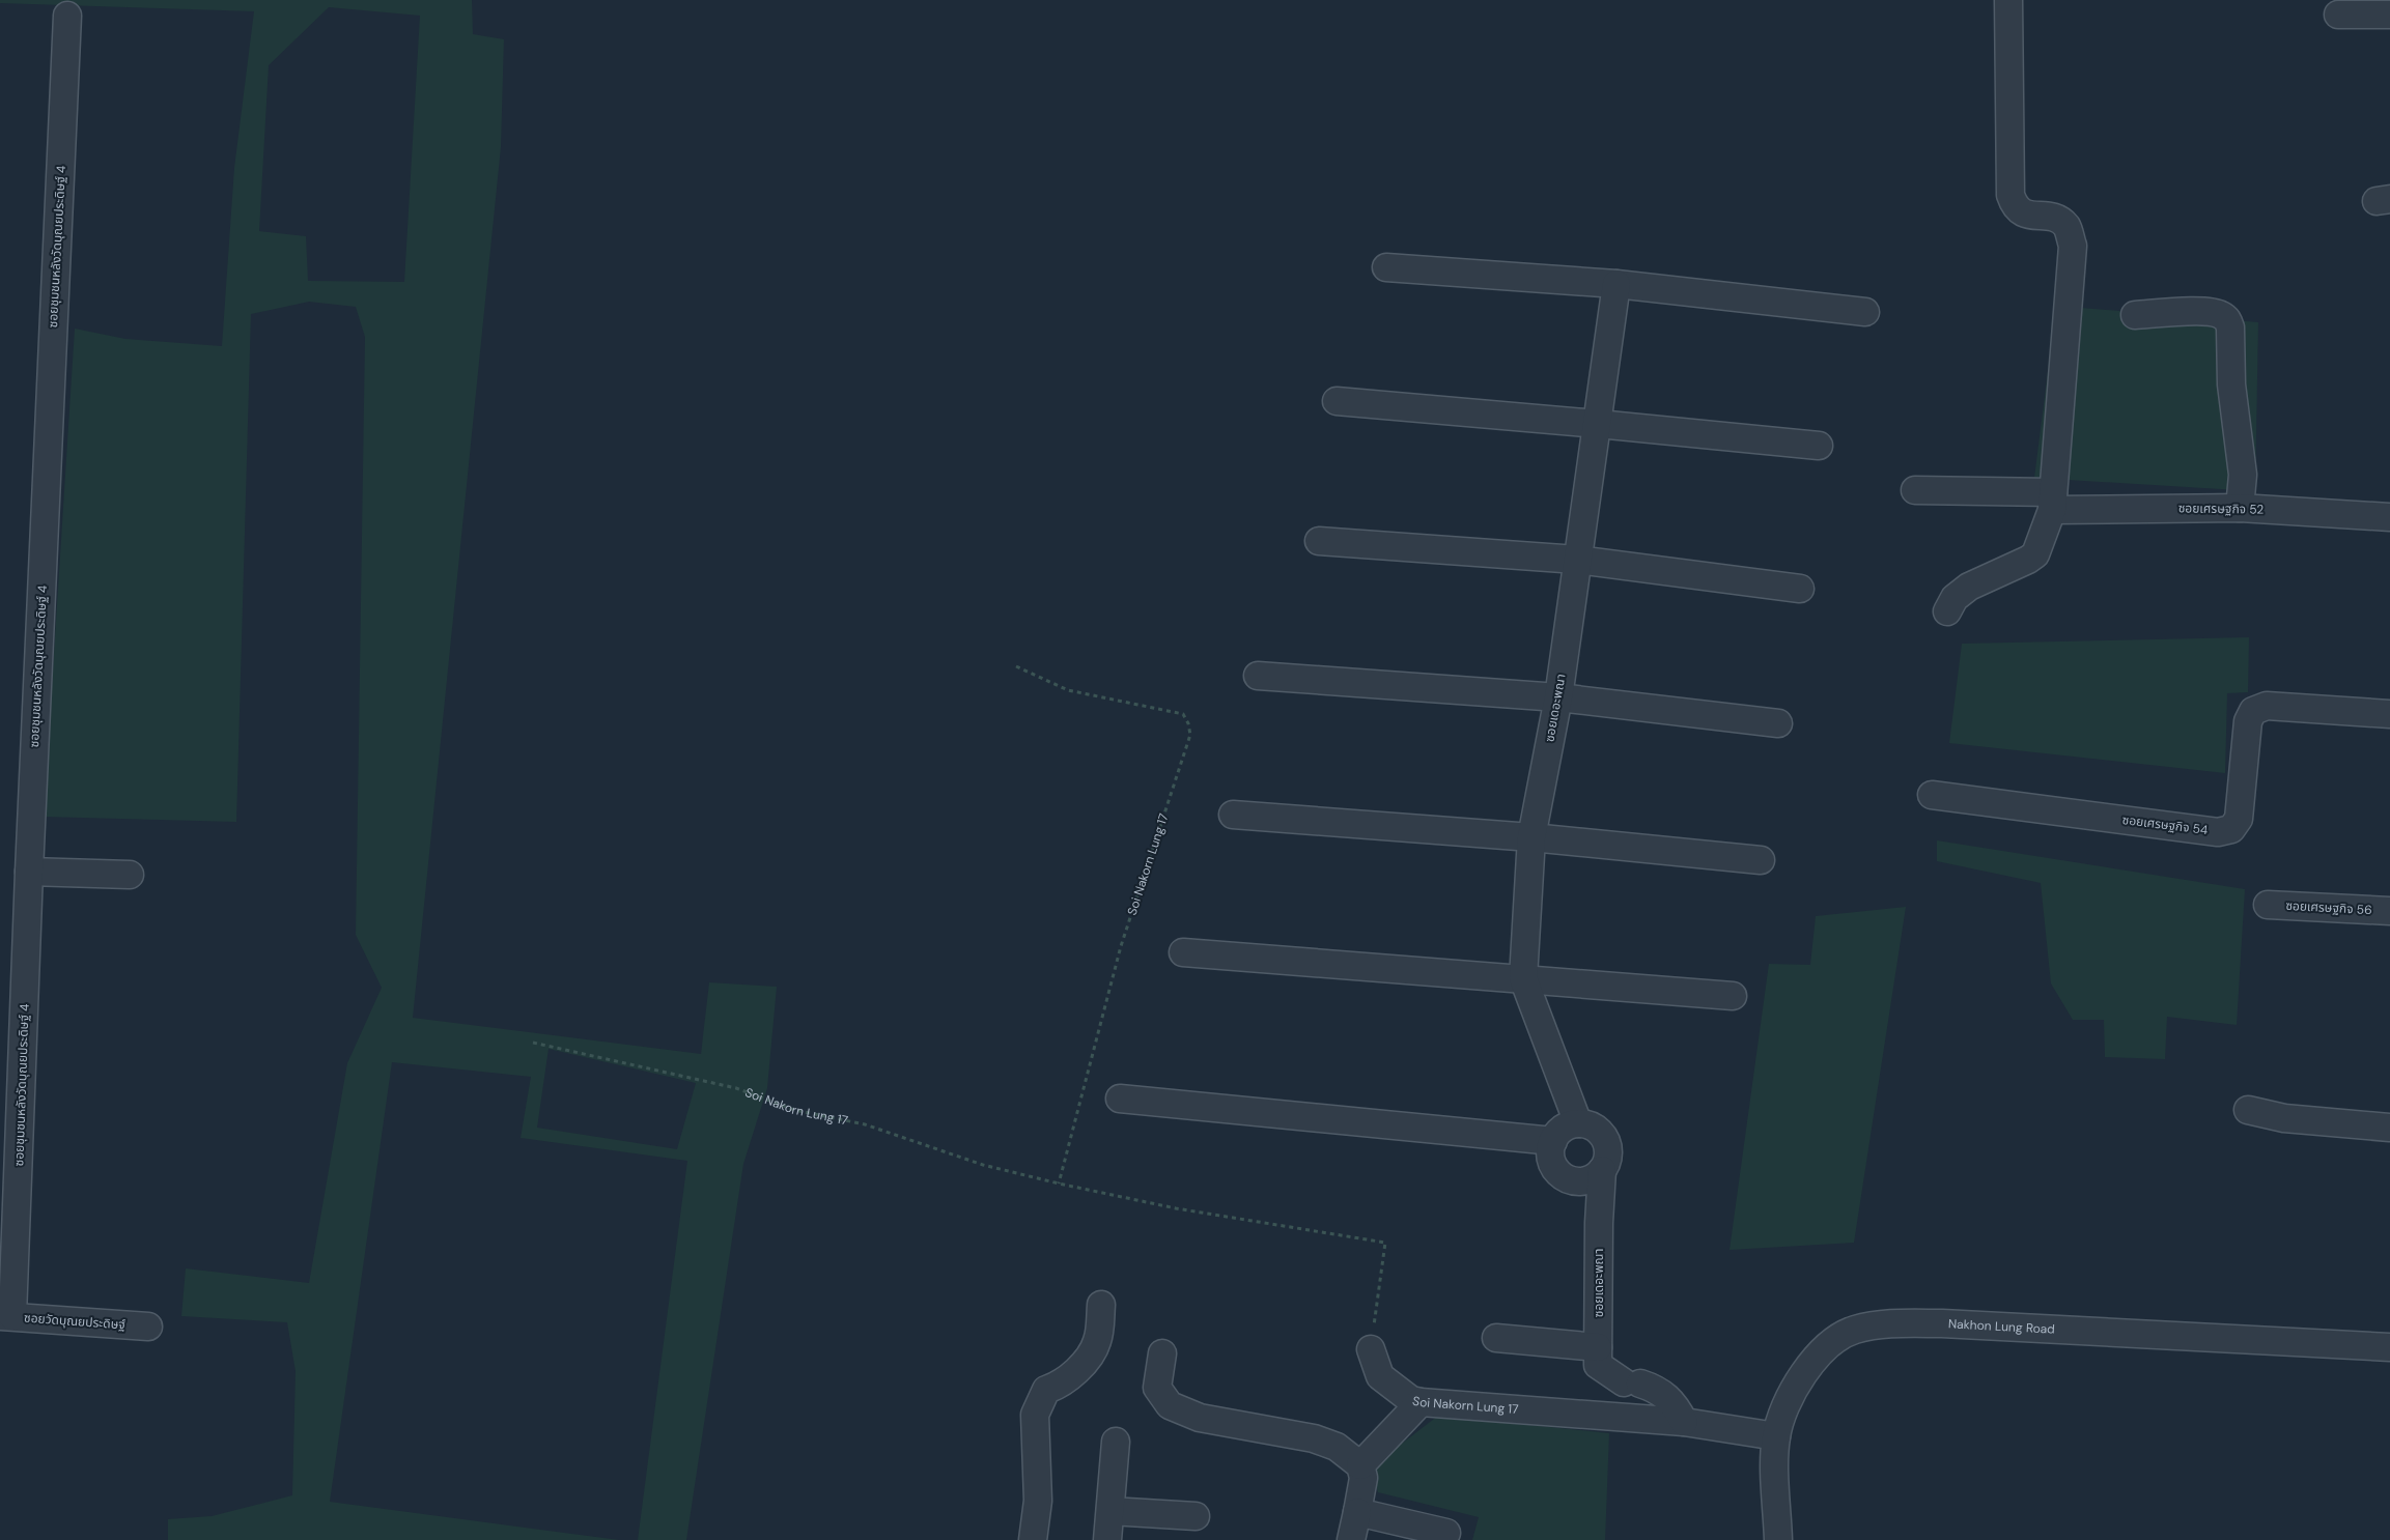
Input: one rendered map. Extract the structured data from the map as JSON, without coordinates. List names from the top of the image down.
{
  "streets": {
    "street": [
      "ซอยชุมชนหลังวัดบุณยประดิษฐ์ 4",
      "ซอยเศรษฐกิจ 52",
      "ซอยเดอะพณา",
      "ซอยเศรษฐกิจ 54",
      "Soi Nakorn Lung 17",
      "ซอยเศรษฐกิจ 56",
      "ซอยวัดบุณยประดิษฐ์",
      "Nakhon Lung Road"
    ]
  },
  "crossings": [
    ["ซอยชุมชนหลังวัดบุณยประดิษฐ์ 4", "ซอยวัดบุณยประดิษฐ์"],
    ["ซอยเดอะพณา", "Soi Nakorn Lung 17"],
    ["Soi Nakorn Lung 17", "Nakhon Lung Road"]
  ]
}
